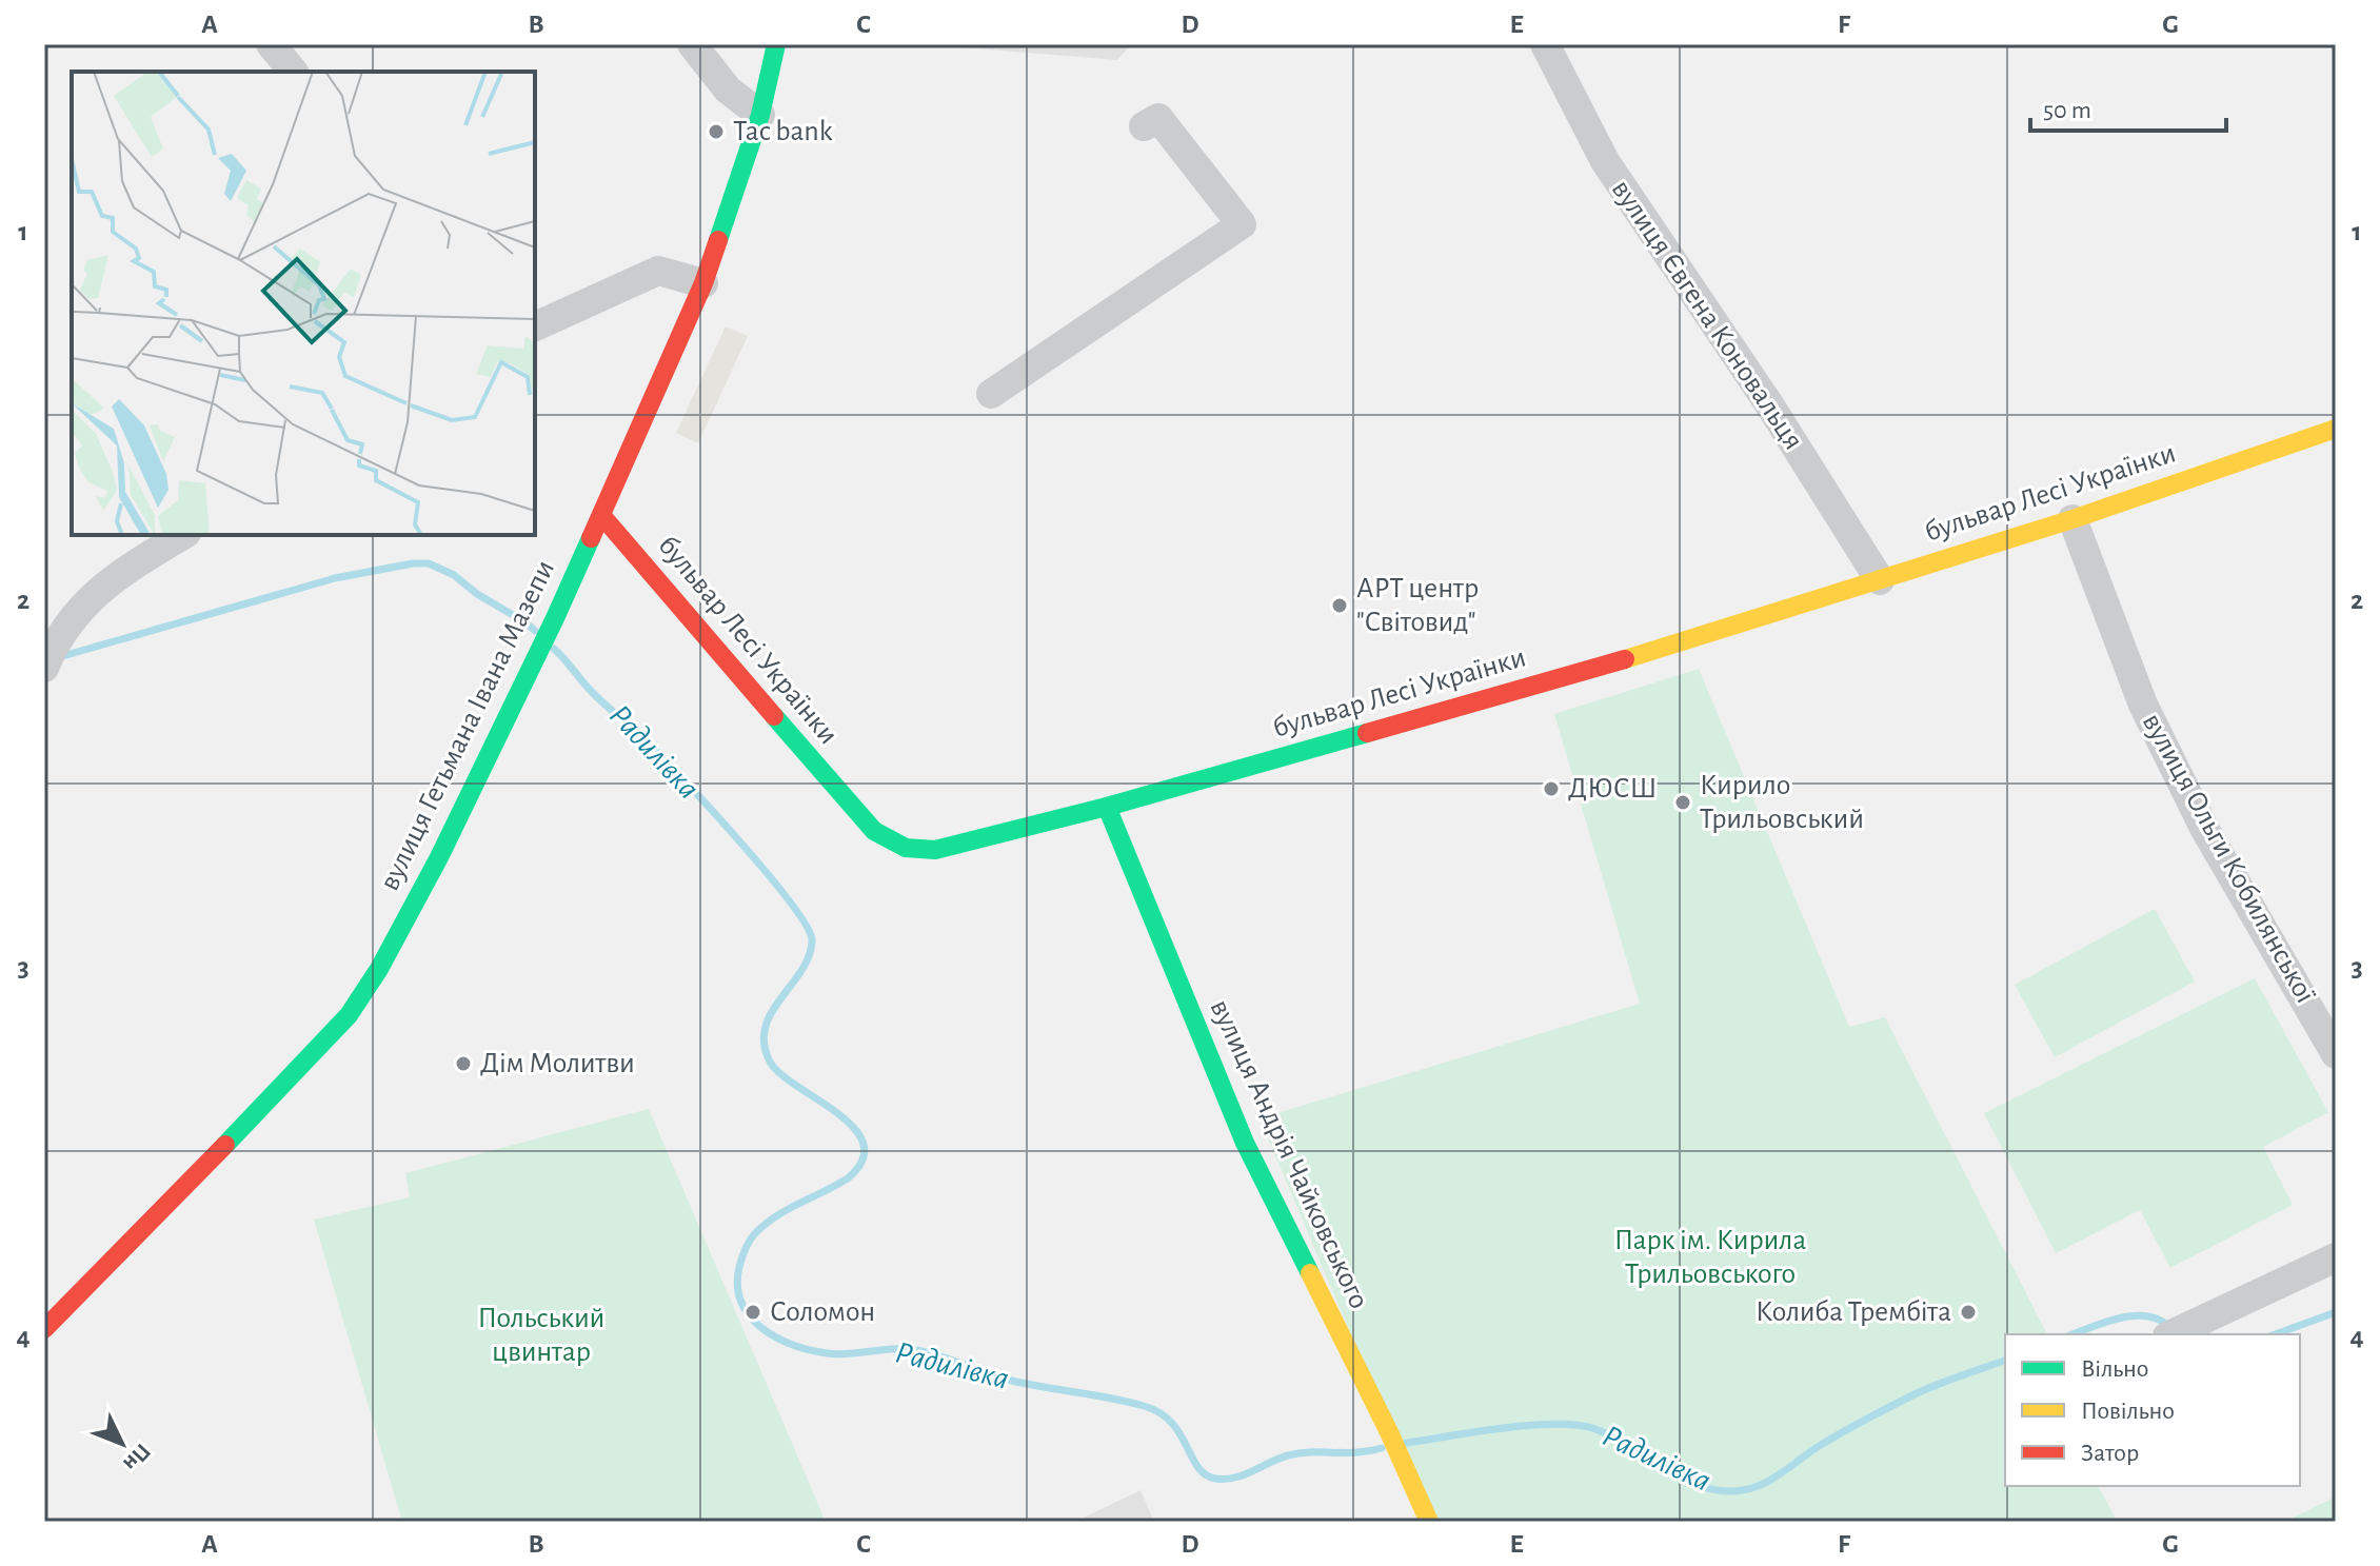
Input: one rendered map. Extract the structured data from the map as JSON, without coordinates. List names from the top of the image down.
{
  "streets": {
    "street": [
      "вулиця Євгена Коновальця",
      "бульвар Лесі Українки",
      "вулиця Гетьмана Івана Мазепи",
      "вулиця Ольги Кобилянської",
      "вулиця Андрія Чайковського"
    ]
  },
  "crossings": [
    ["вулиця Євгена Коновальця", "бульвар Лесі Українки"],
    ["бульвар Лесі Українки", "вулиця Гетьмана Івана Мазепи"],
    ["бульвар Лесі Українки", "вулиця Ольги Кобилянської"],
    ["бульвар Лесі Українки", "вулиця Андрія Чайковського"]
  ],
  "water": ["Радилівка"],
  "parks": ["Парк ім. Кирила Трильовського", "Польський цвинтар"],
  "places": [
    "Tac bank",
    "АРТ центр \"Світовид\"",
    "ДЮСШ",
    "Кирило Трильовський",
    "Дім Молитви",
    "Соломон",
    "Колиба Трембіта"
  ],
  "legend": ["Вільно", "Повільно", "Затор"],
  "scale_bar": "50 m",
  "north": "bottom right",
  "grid": {
    "columns": [
      "A",
      "B",
      "C",
      "D",
      "E",
      "F",
      "G"
    ],
    "rows": [
      "1",
      "2",
      "3",
      "4"
    ]
  }
}
